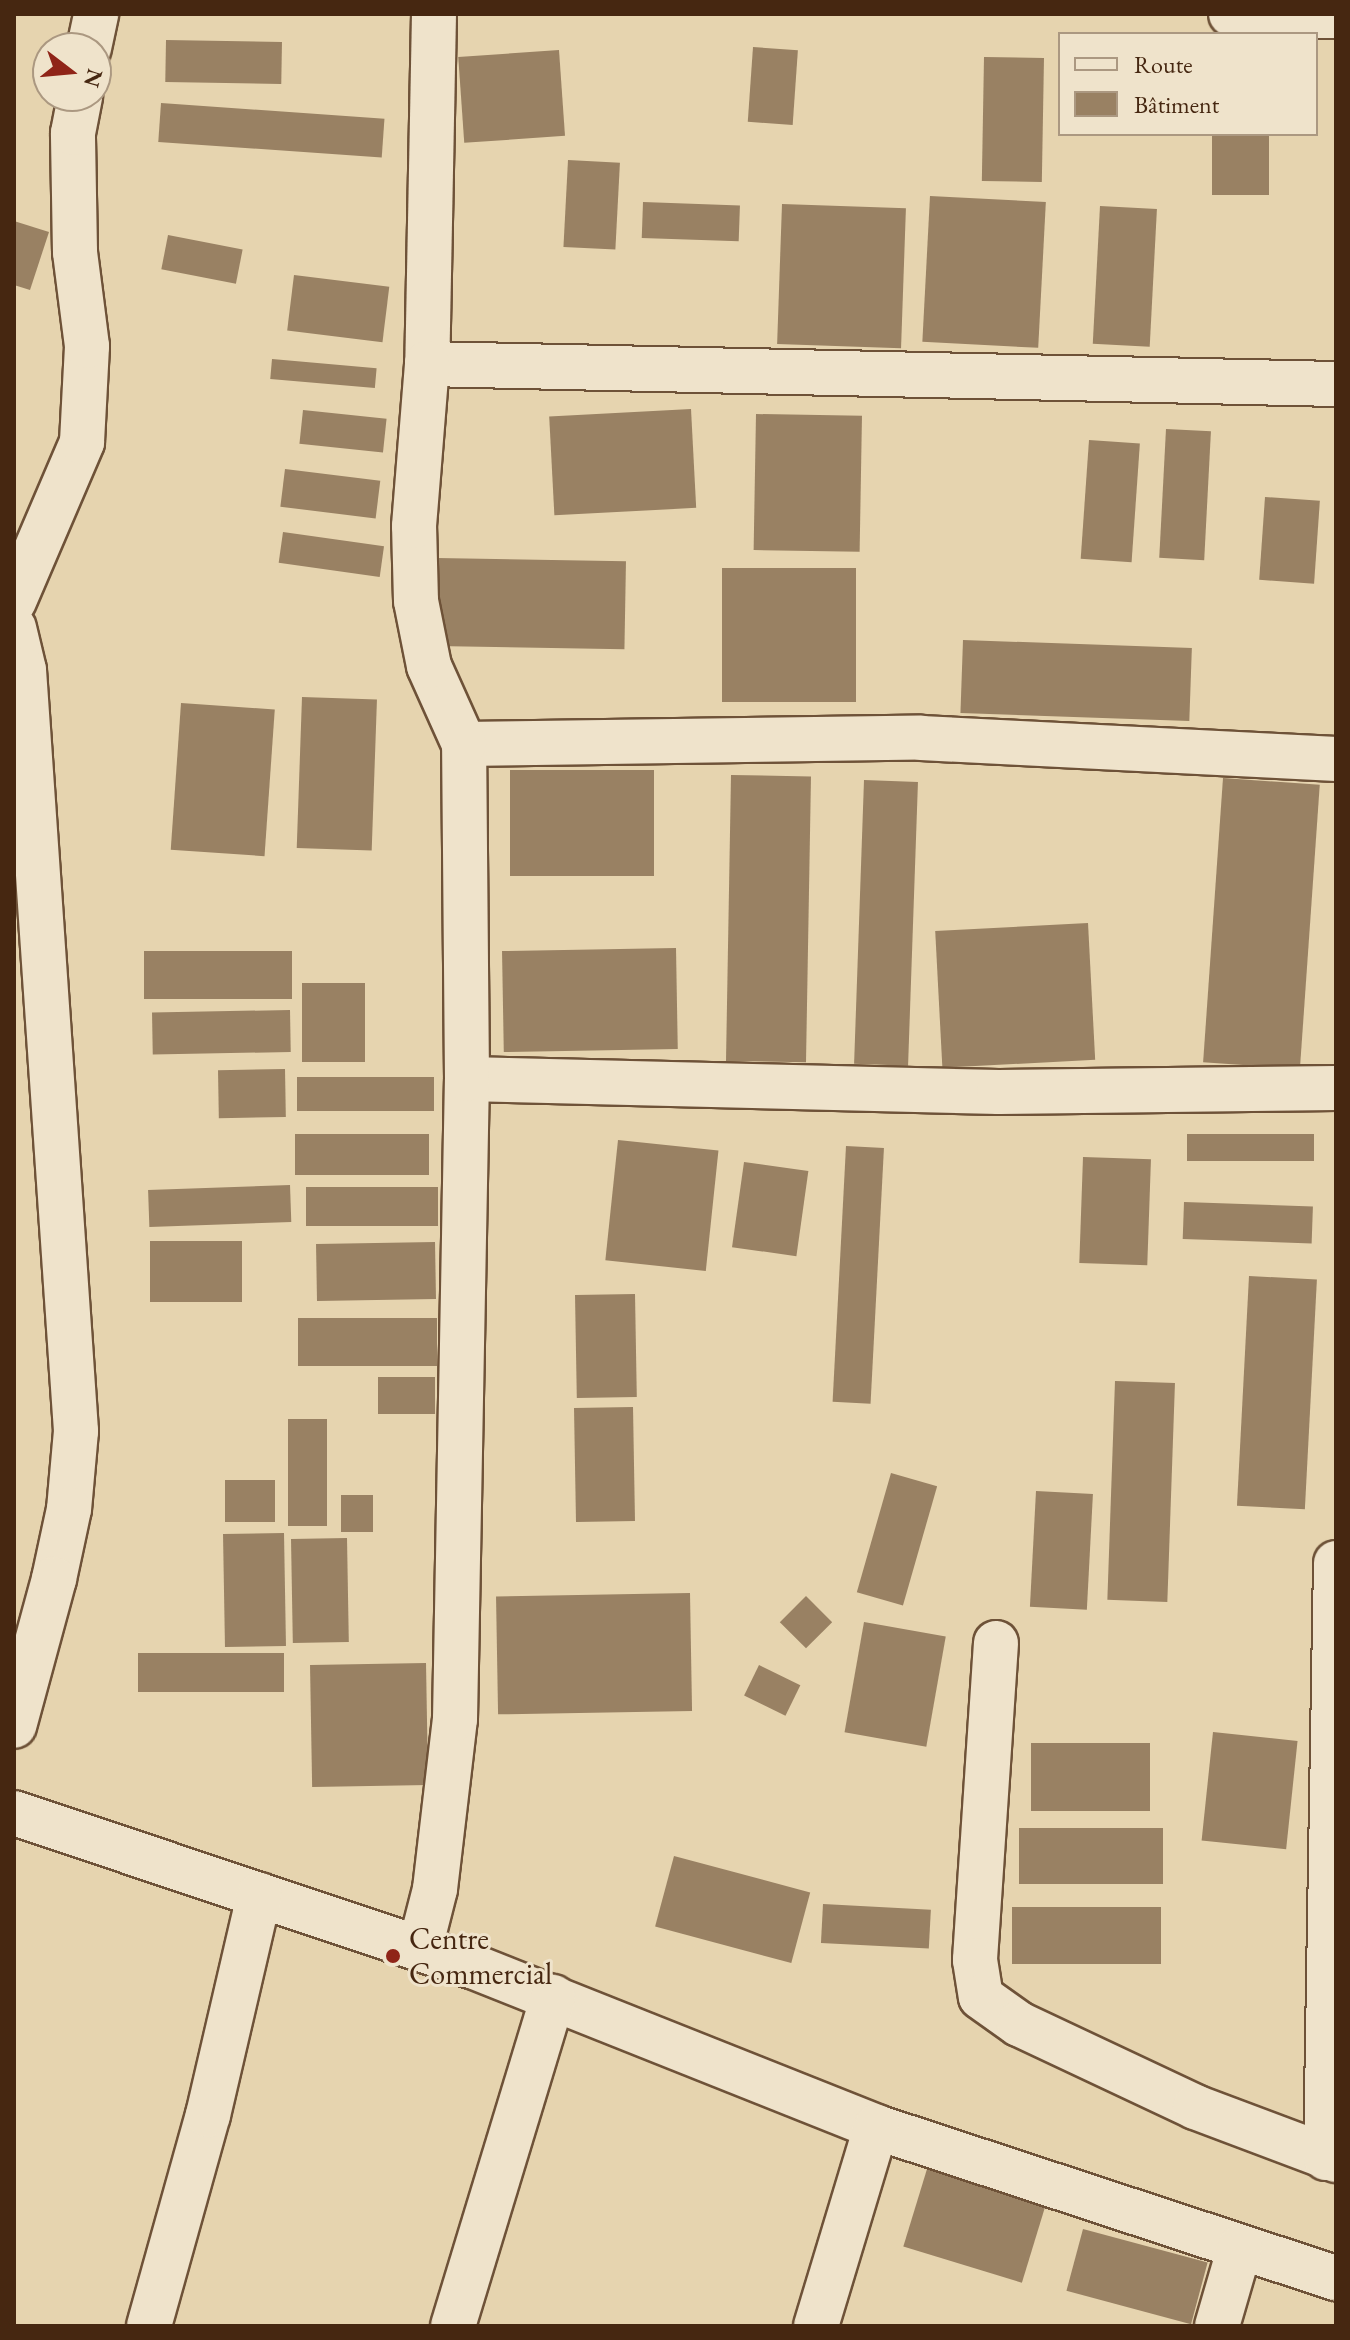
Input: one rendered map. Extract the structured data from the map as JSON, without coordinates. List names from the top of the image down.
{
  "places": ["Centre Commercial"],
  "legend": ["Route", "Bâtiment"],
  "north": "right"
}
